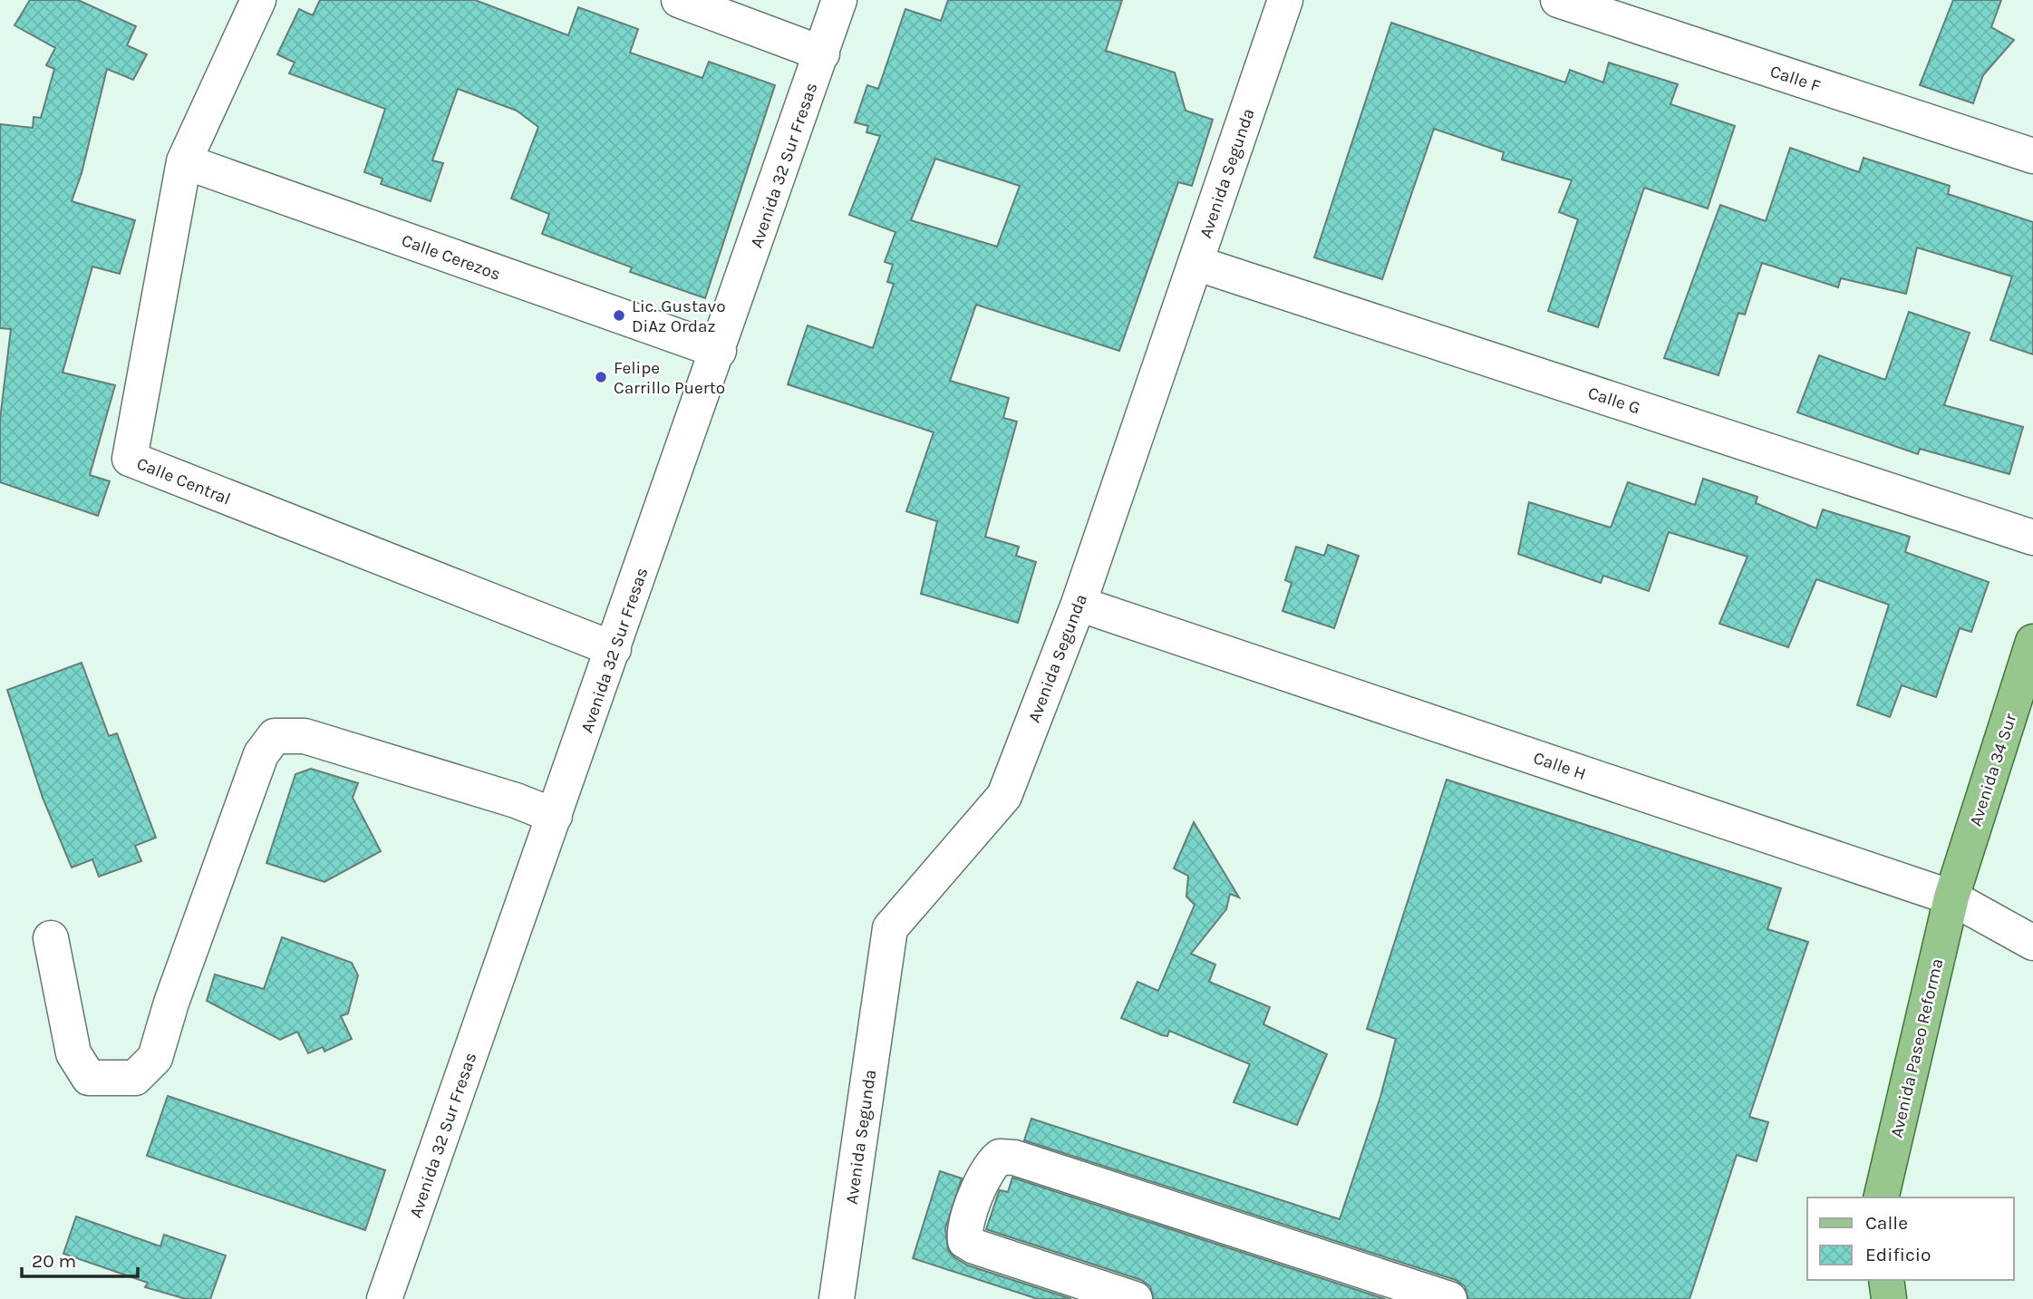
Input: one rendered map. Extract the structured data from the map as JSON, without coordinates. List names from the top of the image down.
{
  "streets": {
    "main road": ["Avenida 34 Sur", "Avenida Paseo Reforma"],
    "street": [
      "Calle F",
      "Avenida 32 Sur Fresas",
      "Avenida Segunda",
      "Calle Cerezos",
      "Calle G",
      "Calle Central",
      "Calle H"
    ]
  },
  "crossings": [
    ["Avenida 32 Sur Fresas", "Calle Cerezos"],
    ["Avenida 32 Sur Fresas", "Calle Central"],
    ["Avenida Segunda", "Calle G"],
    ["Avenida Segunda", "Calle H"],
    ["Calle Cerezos", "Calle Central"],
    ["Calle H", "Avenida 34 Sur"],
    ["Calle H", "Avenida Paseo Reforma"],
    ["Avenida 34 Sur", "Avenida Paseo Reforma"]
  ],
  "places": ["Lic. Gustavo DiAz Ordaz", "Felipe Carrillo Puerto"],
  "legend": ["Calle", "Edificio"],
  "scale_bar": "20 m"
}
